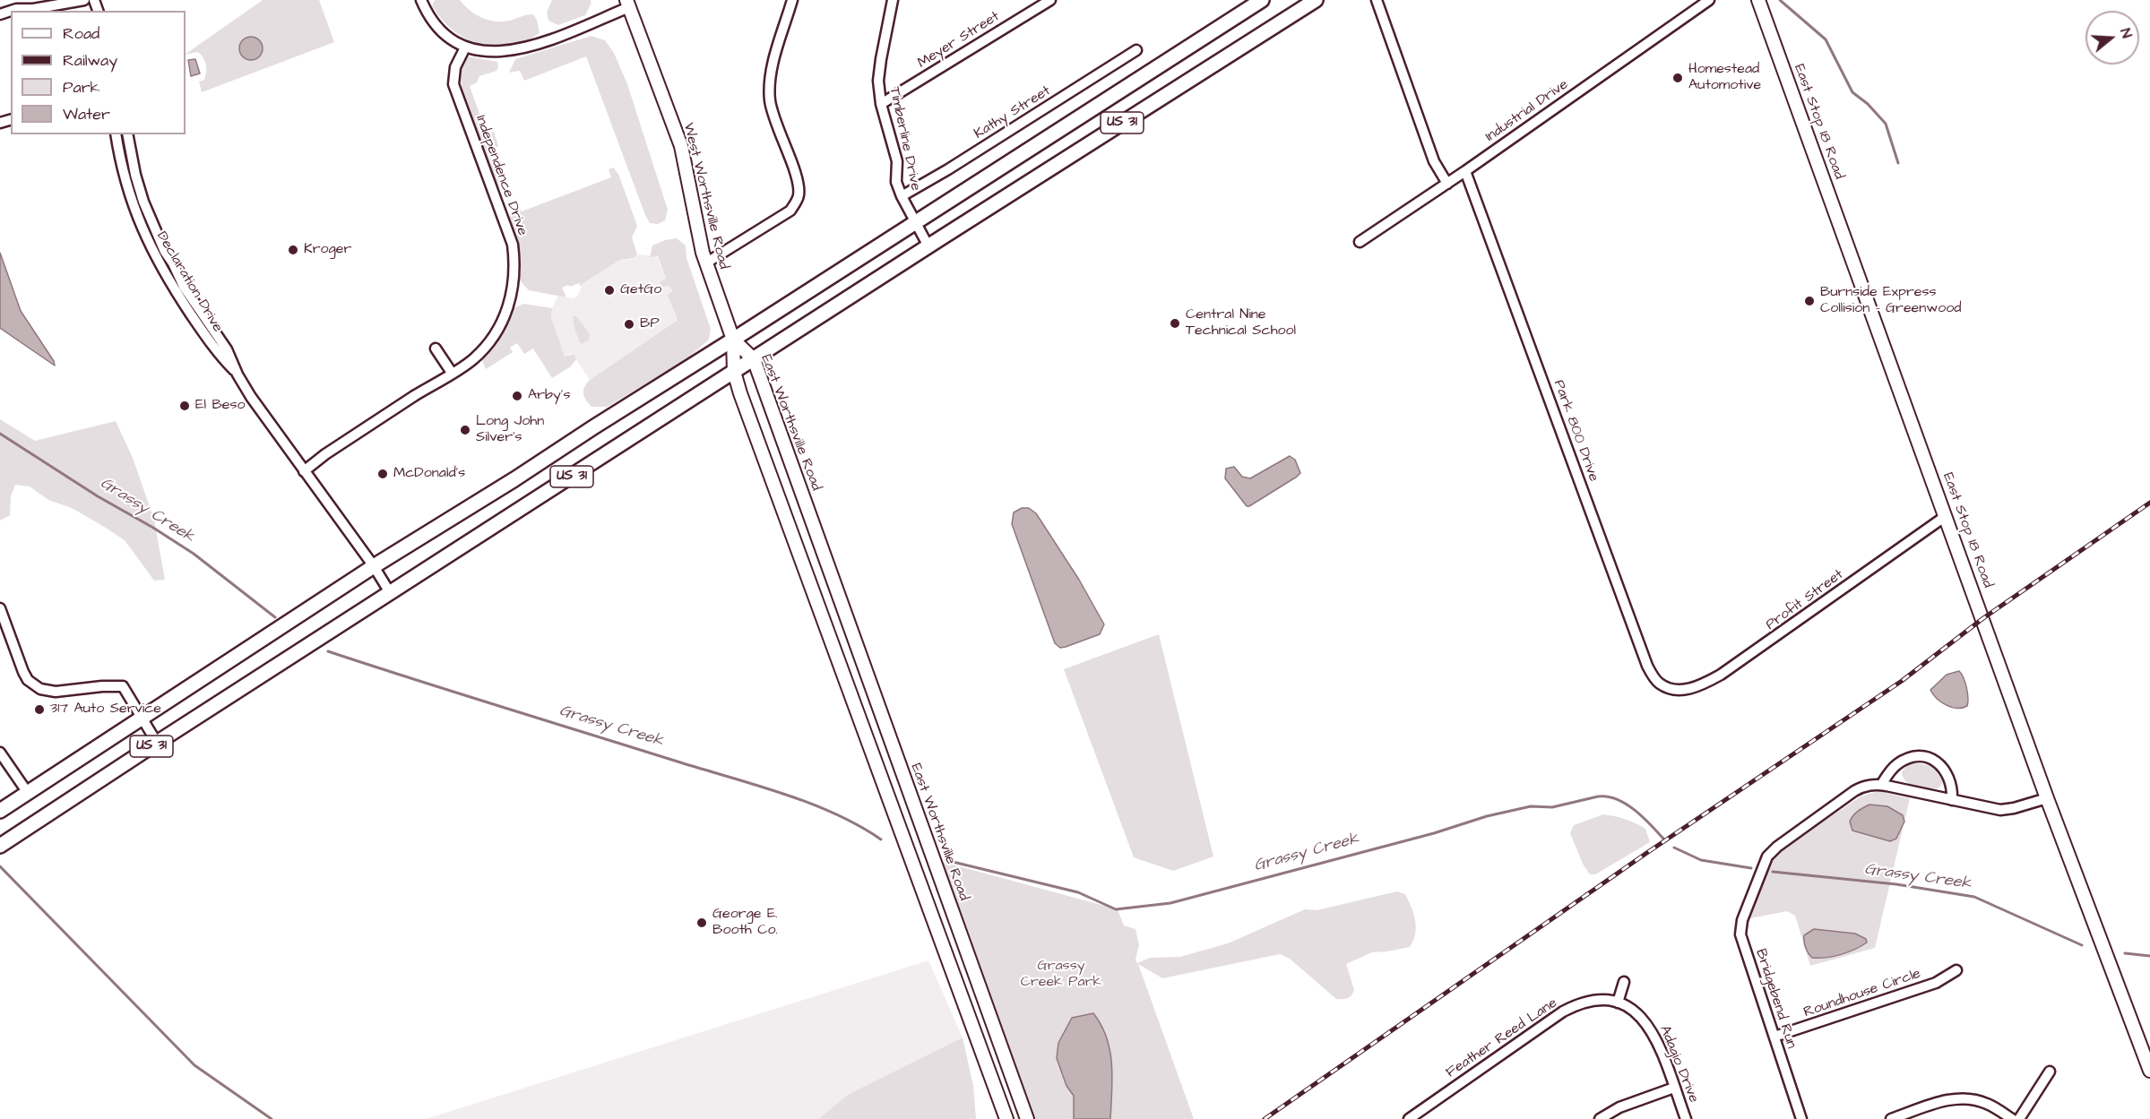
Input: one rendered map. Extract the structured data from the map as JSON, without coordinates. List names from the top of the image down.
{
  "streets": {
    "main road": [
      "East Stop 18 Road",
      "US 31",
      "West Worthsville Road",
      "East Worthsville Road"
    ],
    "street": [
      "Meyer Street",
      "Industrial Drive",
      "Kathy Street",
      "Timberline Drive",
      "Independence Drive",
      "Declaration Drive",
      "Park 800 Drive",
      "Profit Street",
      "Roundhouse Circle",
      "Bridgebend Run",
      "Feather Reed Lane",
      "Adagio Drive"
    ]
  },
  "crossings": [
    ["Meyer Street", "Timberline Drive"],
    ["Industrial Drive", "Park 800 Drive"],
    ["Kathy Street", "Timberline Drive"],
    ["East Stop 18 Road", "Profit Street"],
    ["US 31", "Timberline Drive"],
    ["US 31", "West Worthsville Road"],
    ["US 31", "Declaration Drive"],
    ["US 31", "East Worthsville Road"],
    ["Independence Drive", "Declaration Drive"],
    ["West Worthsville Road", "East Worthsville Road"],
    ["Park 800 Drive", "Profit Street"],
    ["Roundhouse Circle", "Bridgebend Run"],
    ["Feather Reed Lane", "Adagio Drive"]
  ],
  "water": ["Grassy Creek"],
  "parks": ["Grassy Creek Park"],
  "places": [
    "Homestead Automotive",
    "Kroger",
    "GetGo",
    "Burnside Express Collision - Greenwood",
    "Central Nine Technical School",
    "BP",
    "Arby's",
    "El Beso",
    "Long John Silver's",
    "McDonald's",
    "317 Auto Service",
    "George E. Booth Co."
  ],
  "legend": [
    "Road",
    "Railway",
    "Park",
    "Water"
  ],
  "north": "right"
}
